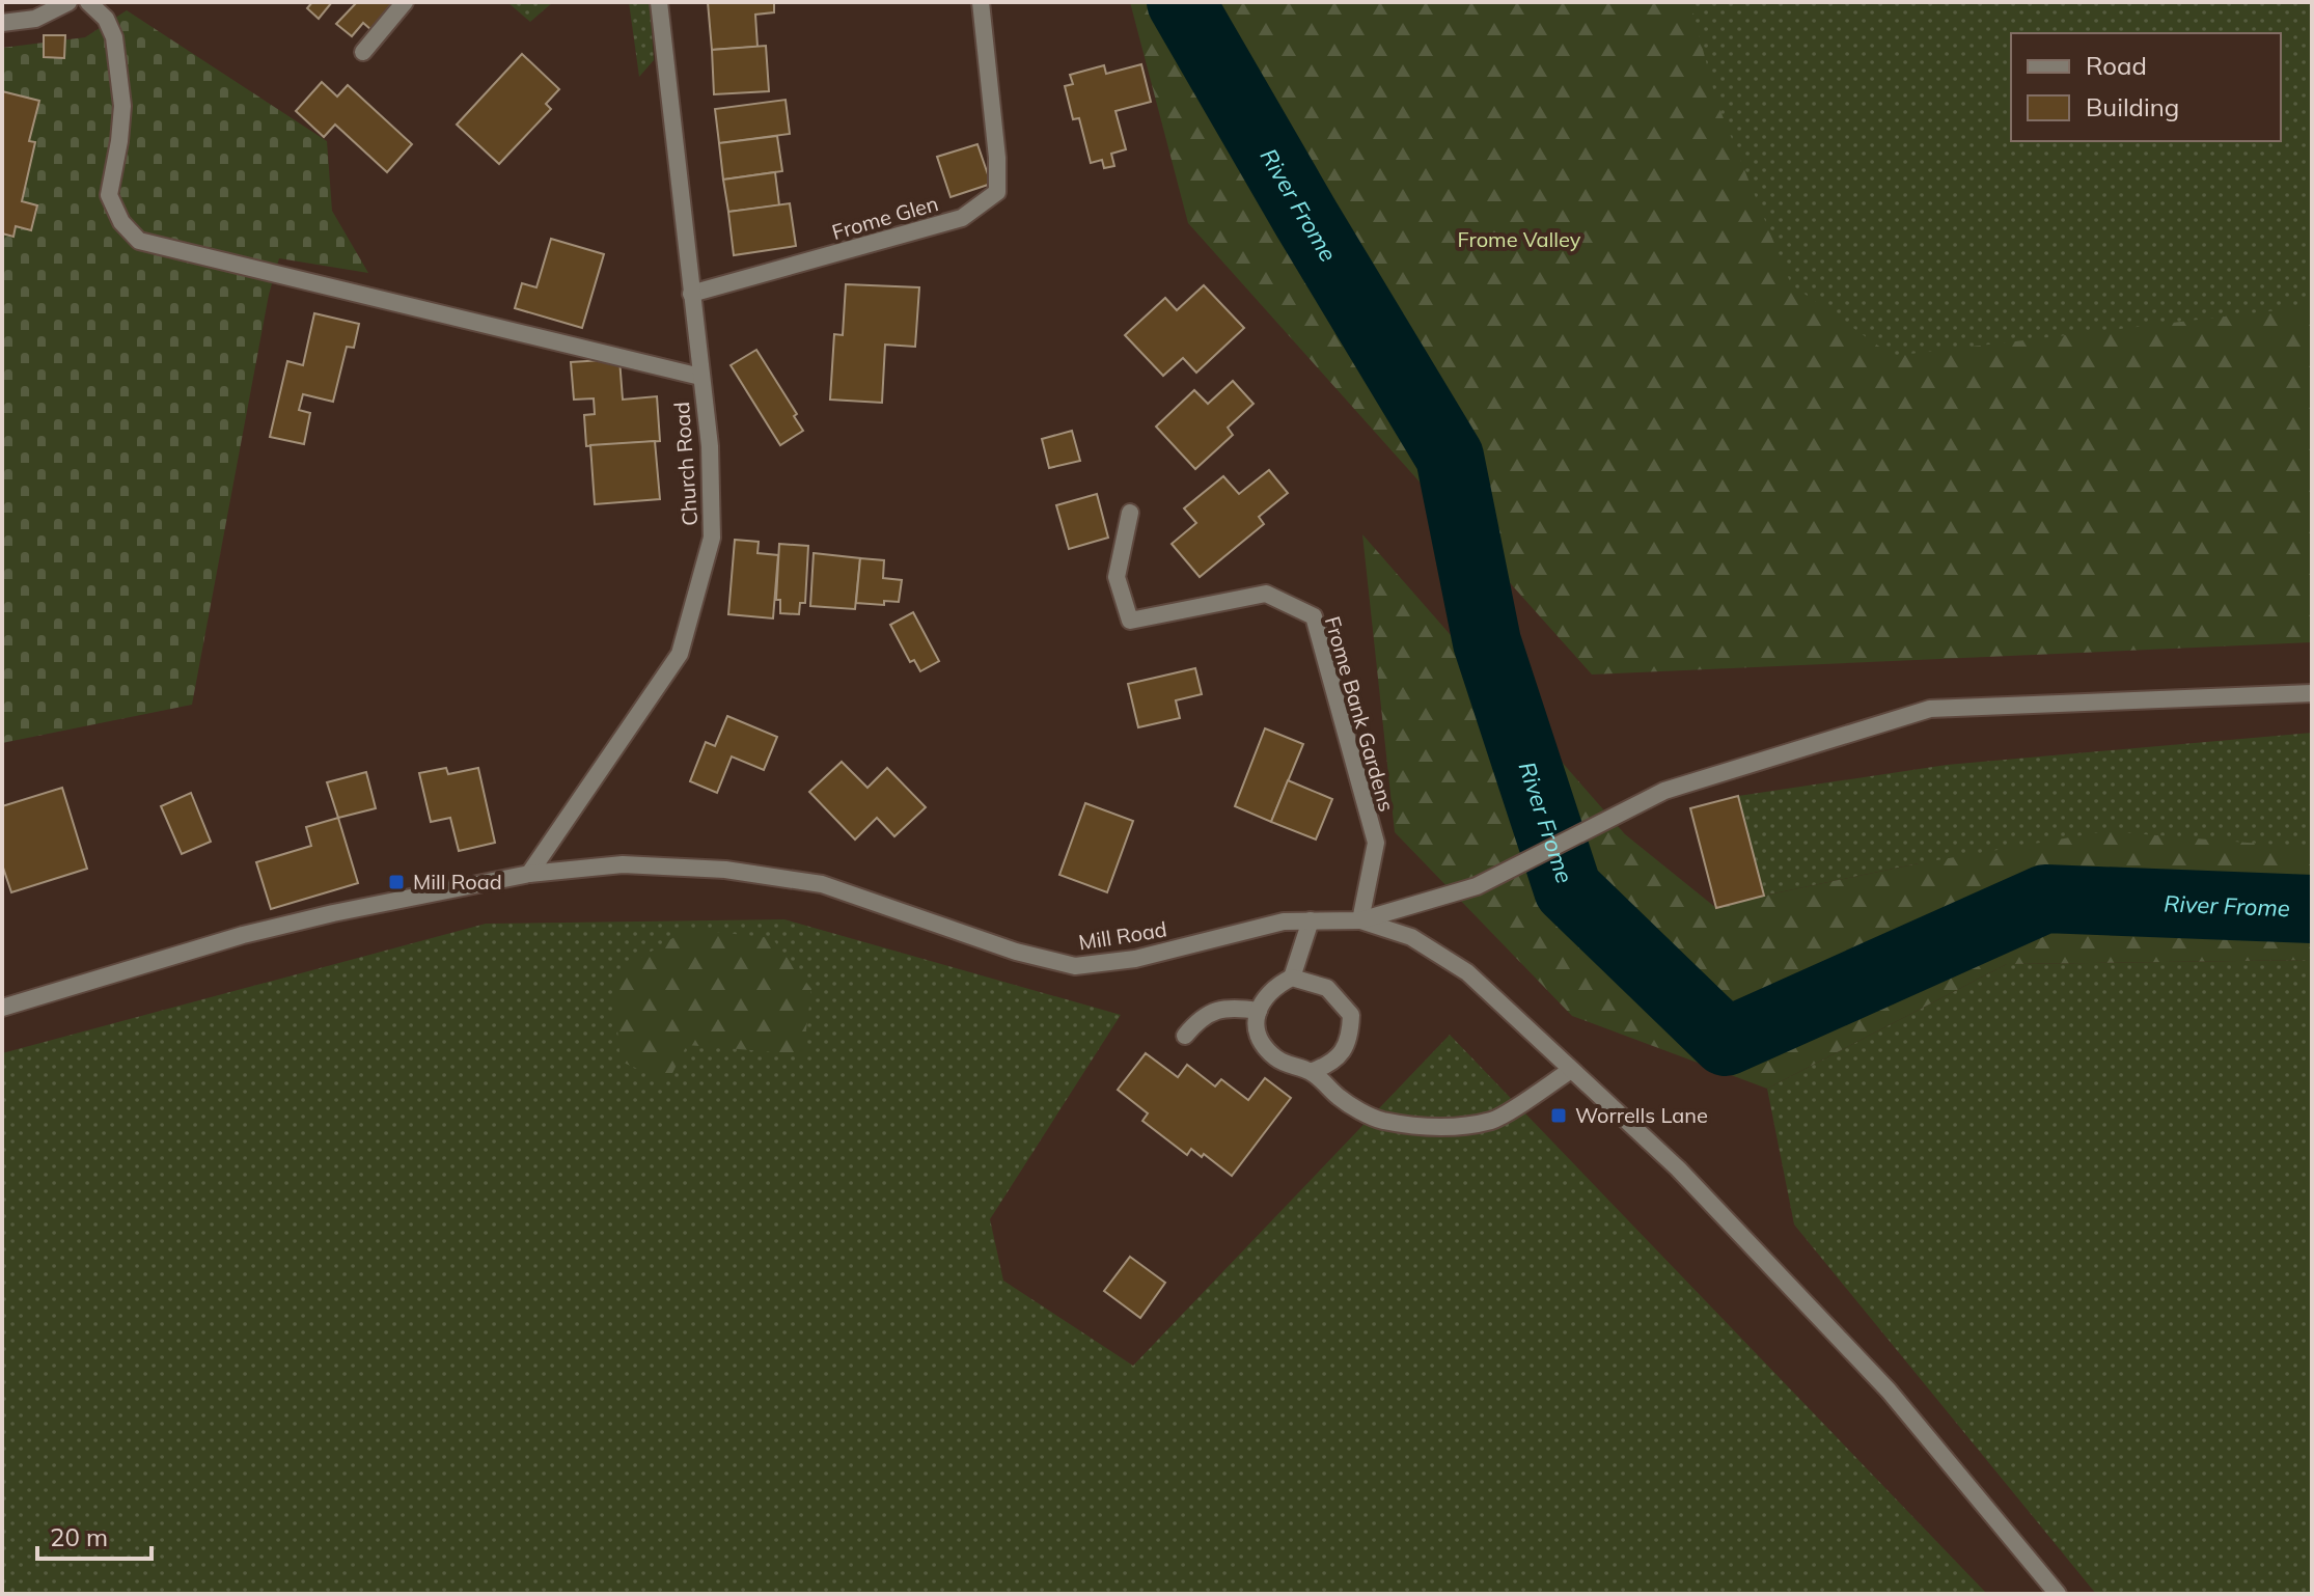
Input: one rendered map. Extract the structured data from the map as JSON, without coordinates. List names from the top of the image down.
{
  "streets": {
    "street": [
      "Frome Glen",
      "Church Road",
      "Frome Bank Gardens",
      "Mill Road"
    ]
  },
  "crossings": [
    ["Frome Glen", "Church Road"],
    ["Church Road", "Mill Road"],
    ["Frome Bank Gardens", "Mill Road"]
  ],
  "water": ["River Frome"],
  "parks": ["Frome Valley"],
  "places": {
    "transit": ["Mill Road", "Worrells Lane"]
  },
  "legend": ["Road", "Building"],
  "scale_bar": "20 m"
}
